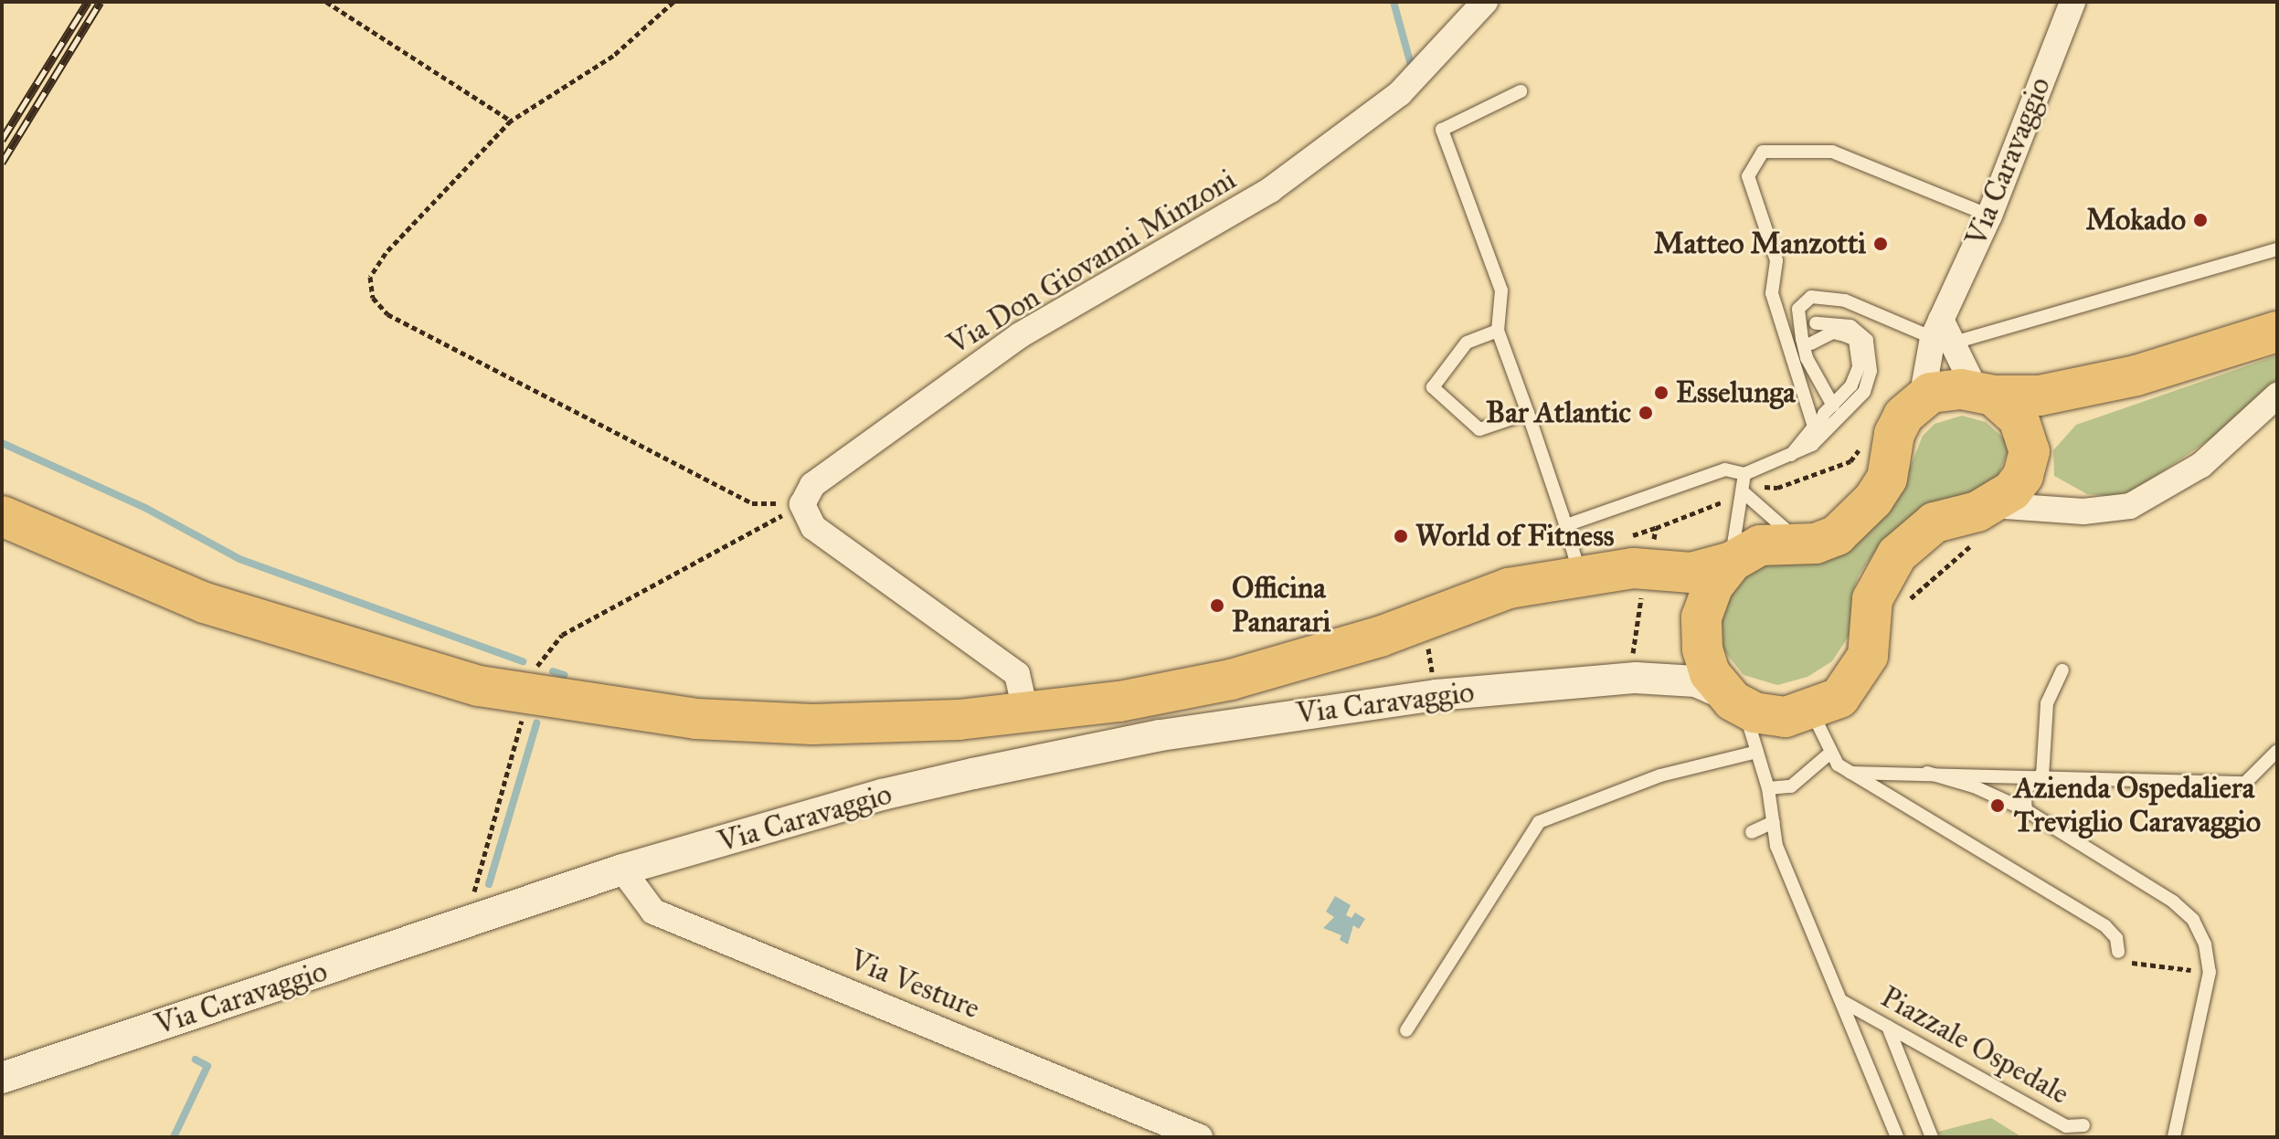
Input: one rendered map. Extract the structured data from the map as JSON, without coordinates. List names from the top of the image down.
{
  "streets": {
    "main road": ["Via Caravaggio"],
    "street": ["Via Don Giovanni Minzoni", "Via Vesture"],
    "lane": ["Piazzale Ospedale"]
  },
  "crossings": [
    ["Via Caravaggio", "Via Vesture"],
    ["Via Caravaggio", "Piazzale Ospedale"]
  ],
  "places": [
    "Mokado",
    "Matteo Manzotti",
    "Esselunga",
    "Bar Atlantic",
    "World of Fitness",
    "Officina Panarari",
    "Azienda Ospedaliera Treviglio Caravaggio"
  ]
}
